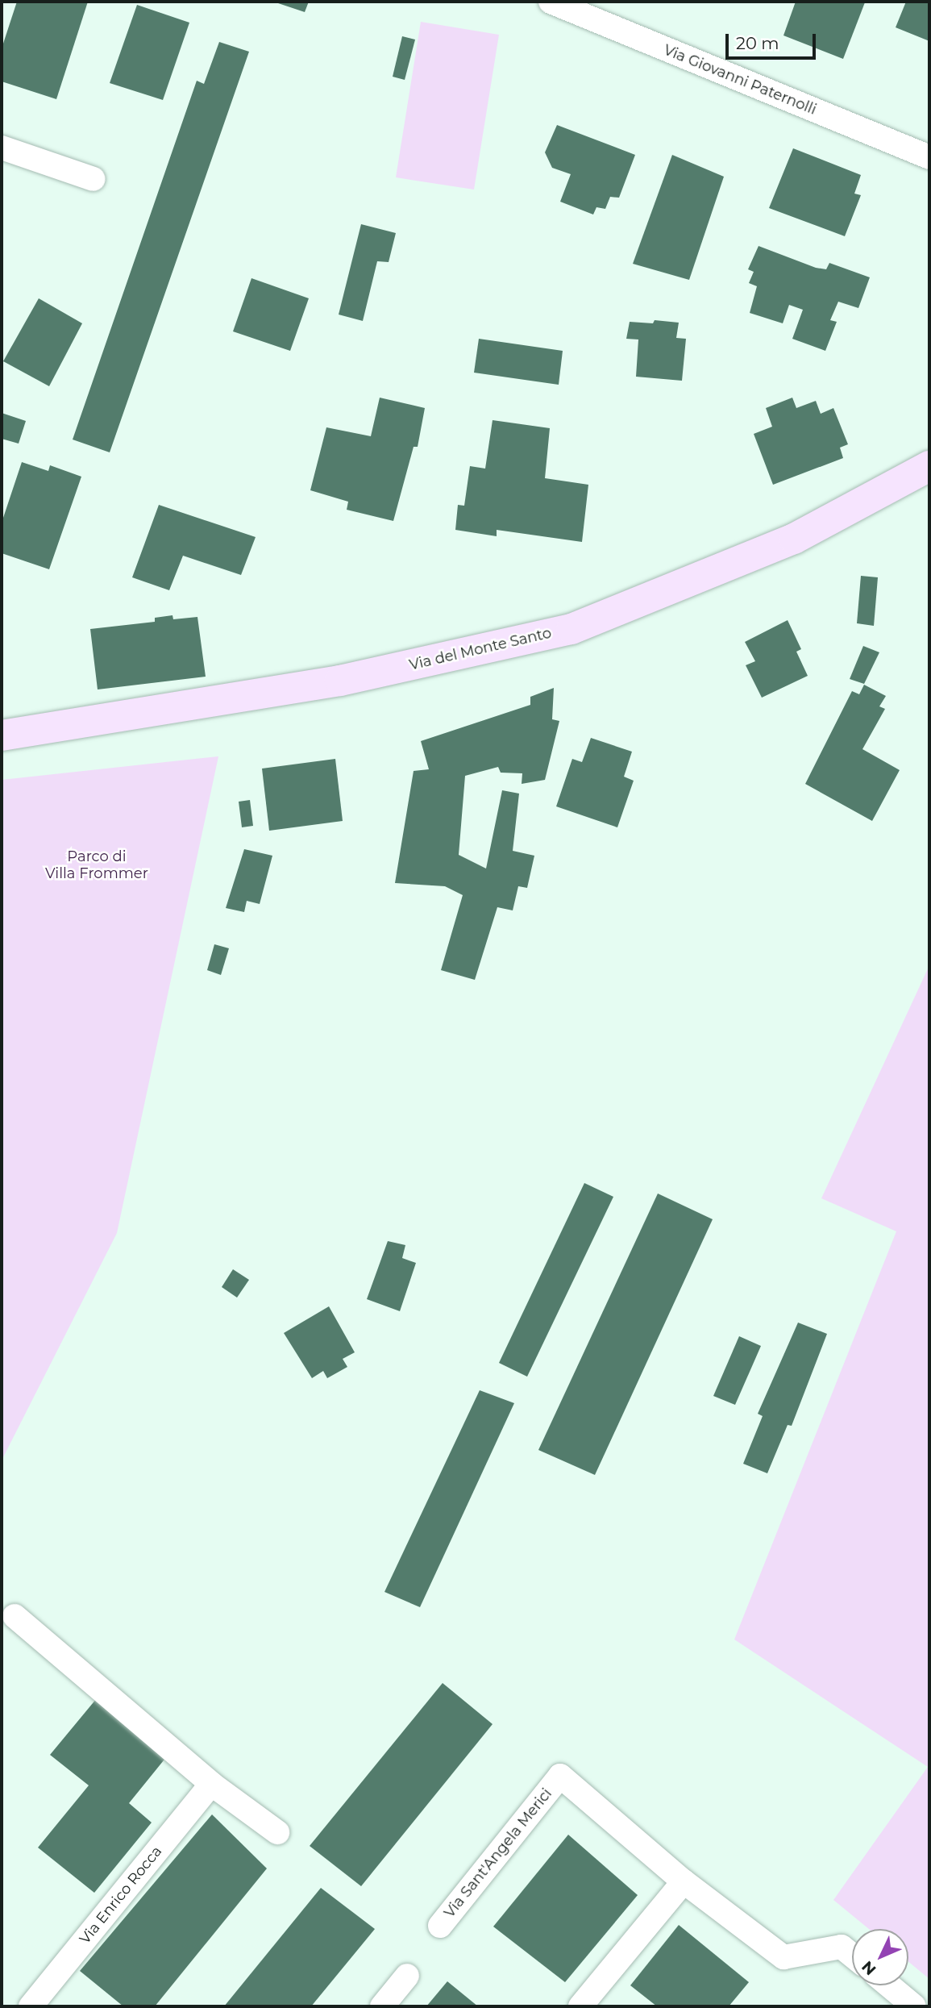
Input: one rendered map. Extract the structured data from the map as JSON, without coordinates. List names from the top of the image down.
{
  "streets": {
    "main road": ["Via del Monte Santo"],
    "street": ["Via Giovanni Paternolli", "Via Sant'Angela Merici", "Via Enrico Rocca"]
  },
  "parks": ["Parco di Villa Frommer"],
  "scale_bar": "20 m",
  "north": "bottom left"
}
